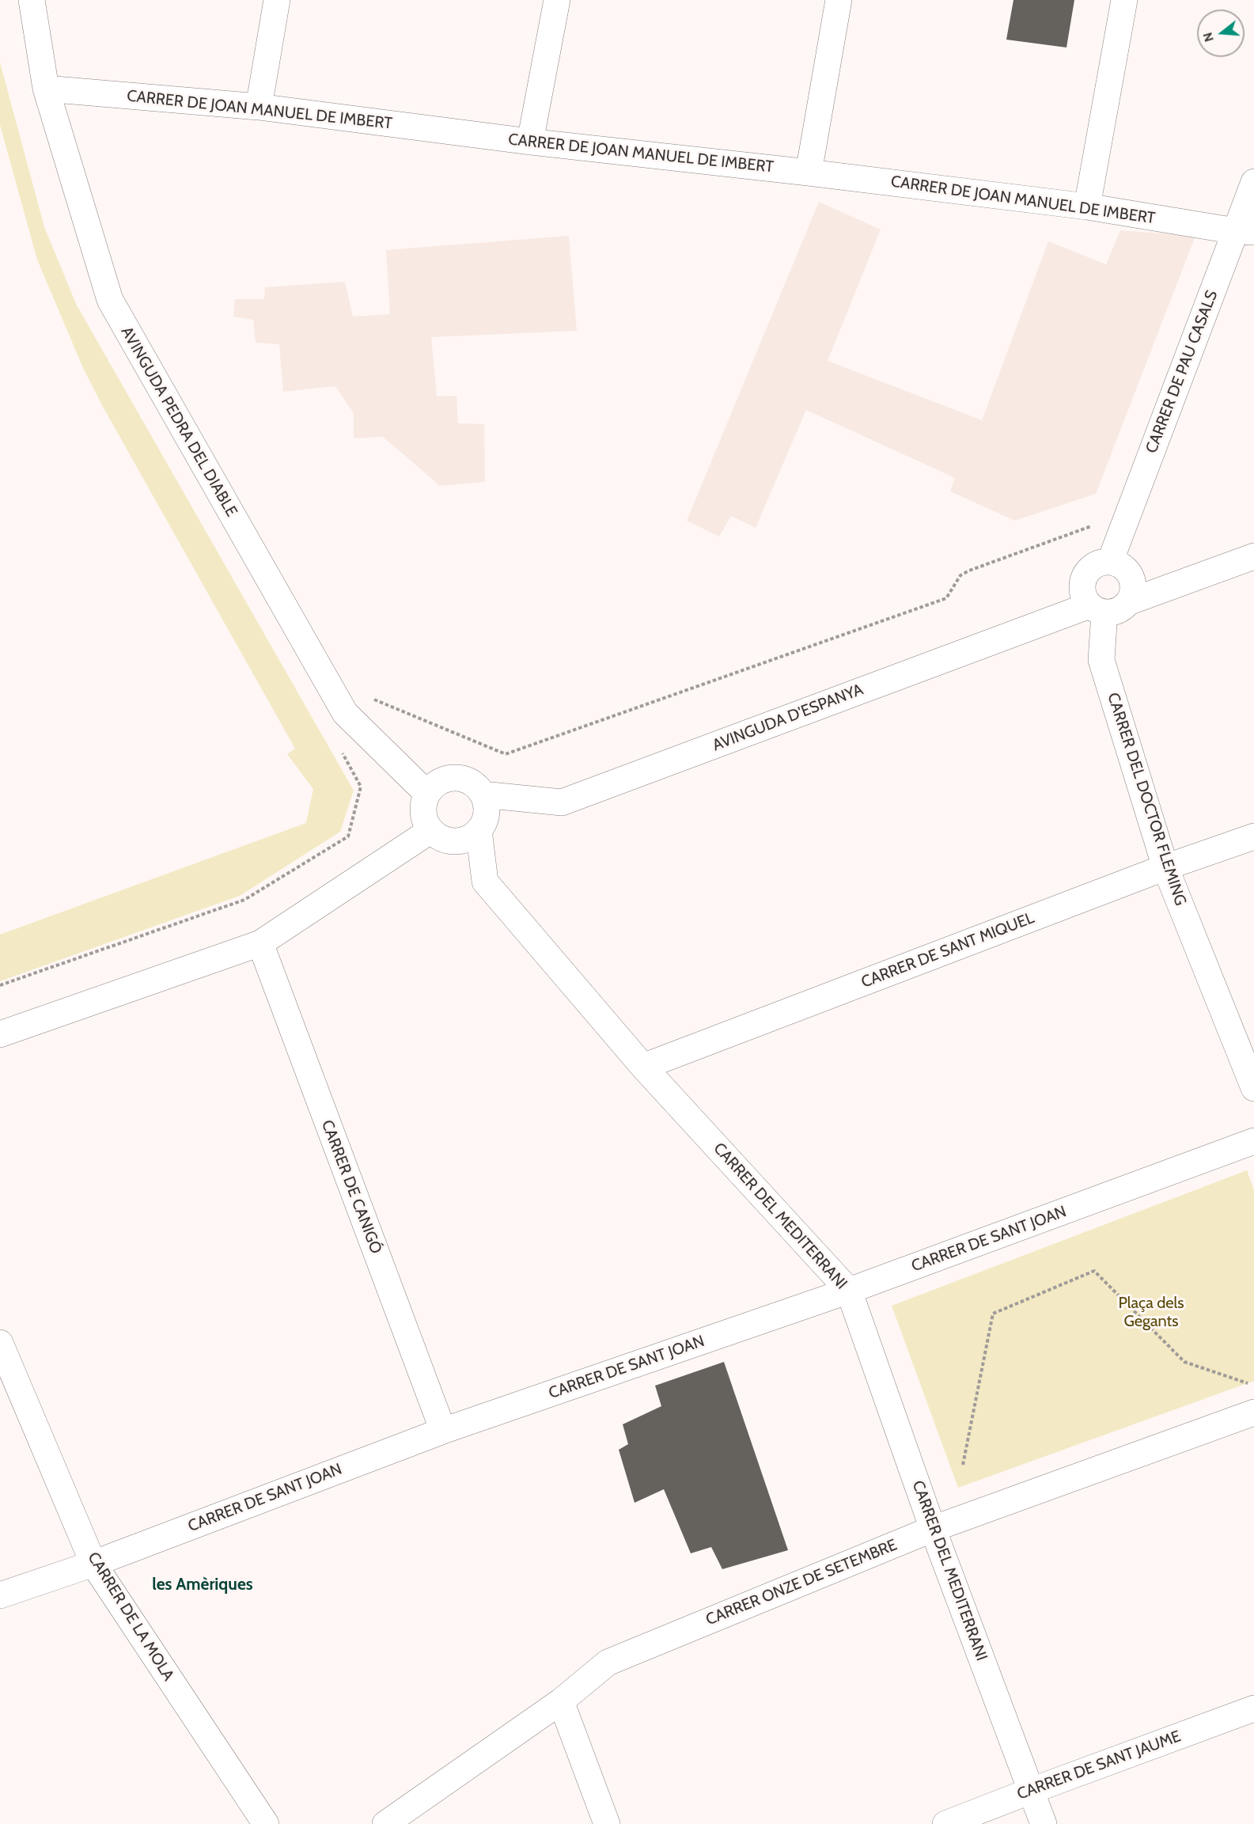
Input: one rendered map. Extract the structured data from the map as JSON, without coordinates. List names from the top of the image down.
{
  "streets": {
    "street": [
      "CARRER DE JOAN MANUEL DE IMBERT",
      "CARRER DE PAU CASALS",
      "AVINGUDA PEDRA DEL DIABLE",
      "AVINGUDA D'ESPANYA",
      "CARRER DEL DOCTOR FLEMING",
      "CARRER DE SANT MIQUEL",
      "CARRER DE CANIGÓ",
      "CARRER DEL MEDITERRANI",
      "CARRER DE SANT JOAN",
      "CARRER ONZE DE SETEMBRE",
      "CARRER DE LA MOLA",
      "CARRER DE SANT JAUME"
    ]
  },
  "crossings": [
    ["CARRER DE JOAN MANUEL DE IMBERT", "CARRER DE PAU CASALS"],
    ["CARRER DE JOAN MANUEL DE IMBERT", "AVINGUDA PEDRA DEL DIABLE"],
    ["CARRER DE PAU CASALS", "AVINGUDA D'ESPANYA"],
    ["CARRER DE PAU CASALS", "CARRER DEL DOCTOR FLEMING"],
    ["AVINGUDA PEDRA DEL DIABLE", "AVINGUDA D'ESPANYA"],
    ["AVINGUDA PEDRA DEL DIABLE", "CARRER DEL MEDITERRANI"],
    ["AVINGUDA D'ESPANYA", "CARRER DEL DOCTOR FLEMING"],
    ["AVINGUDA D'ESPANYA", "CARRER DEL MEDITERRANI"],
    ["CARRER DEL DOCTOR FLEMING", "CARRER DE SANT MIQUEL"],
    ["CARRER DE SANT MIQUEL", "CARRER DEL MEDITERRANI"],
    ["CARRER DE CANIGÓ", "CARRER DE SANT JOAN"],
    ["CARRER DEL MEDITERRANI", "CARRER DE SANT JOAN"],
    ["CARRER DEL MEDITERRANI", "CARRER ONZE DE SETEMBRE"],
    ["CARRER DEL MEDITERRANI", "CARRER DE SANT JAUME"],
    ["CARRER DE SANT JOAN", "CARRER DE LA MOLA"]
  ],
  "districts": ["les Amèriques"],
  "parks": ["Plaça dels Gegants"],
  "north": "left"
}
